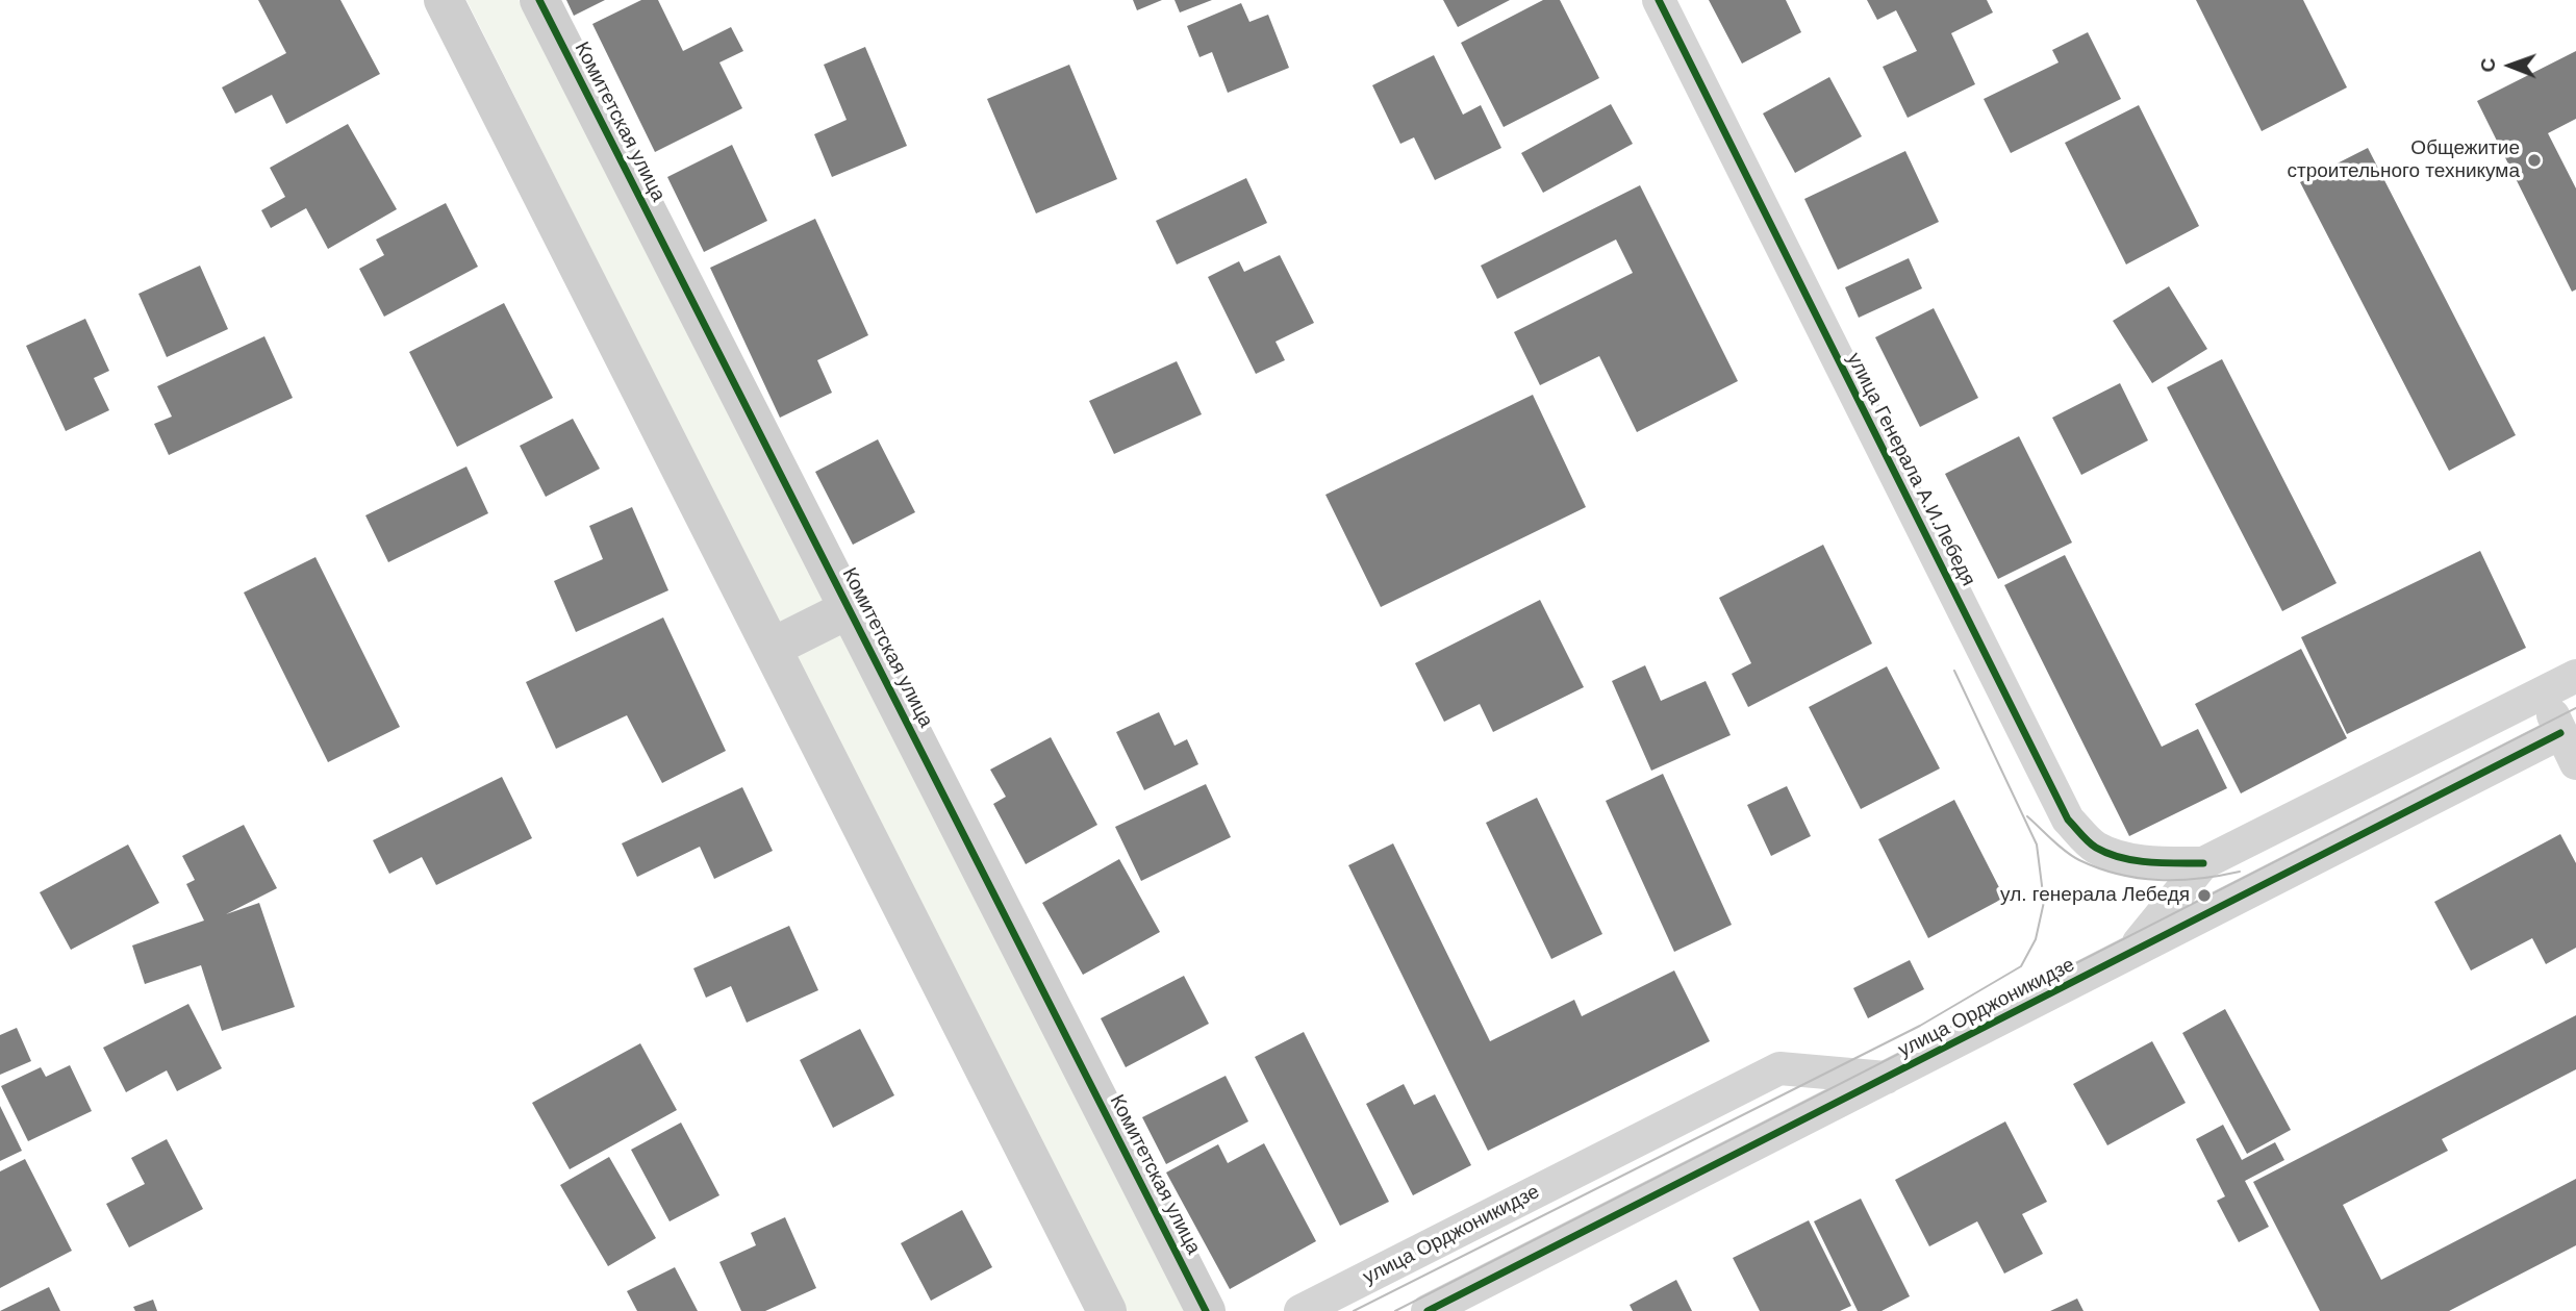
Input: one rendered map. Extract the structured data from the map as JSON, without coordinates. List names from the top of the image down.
{
  "streets": {
    "street": ["Комитетская улица", "улица Генерала А.И.Лебедя", "улица Орджоникидзе"]
  },
  "crossings": [
    ["улица Генерала А.И.Лебедя", "улица Орджоникидзе"]
  ],
  "places": ["Общежитие строительного техникума", "ул. генерала Лебедя"],
  "north": "left"
}
